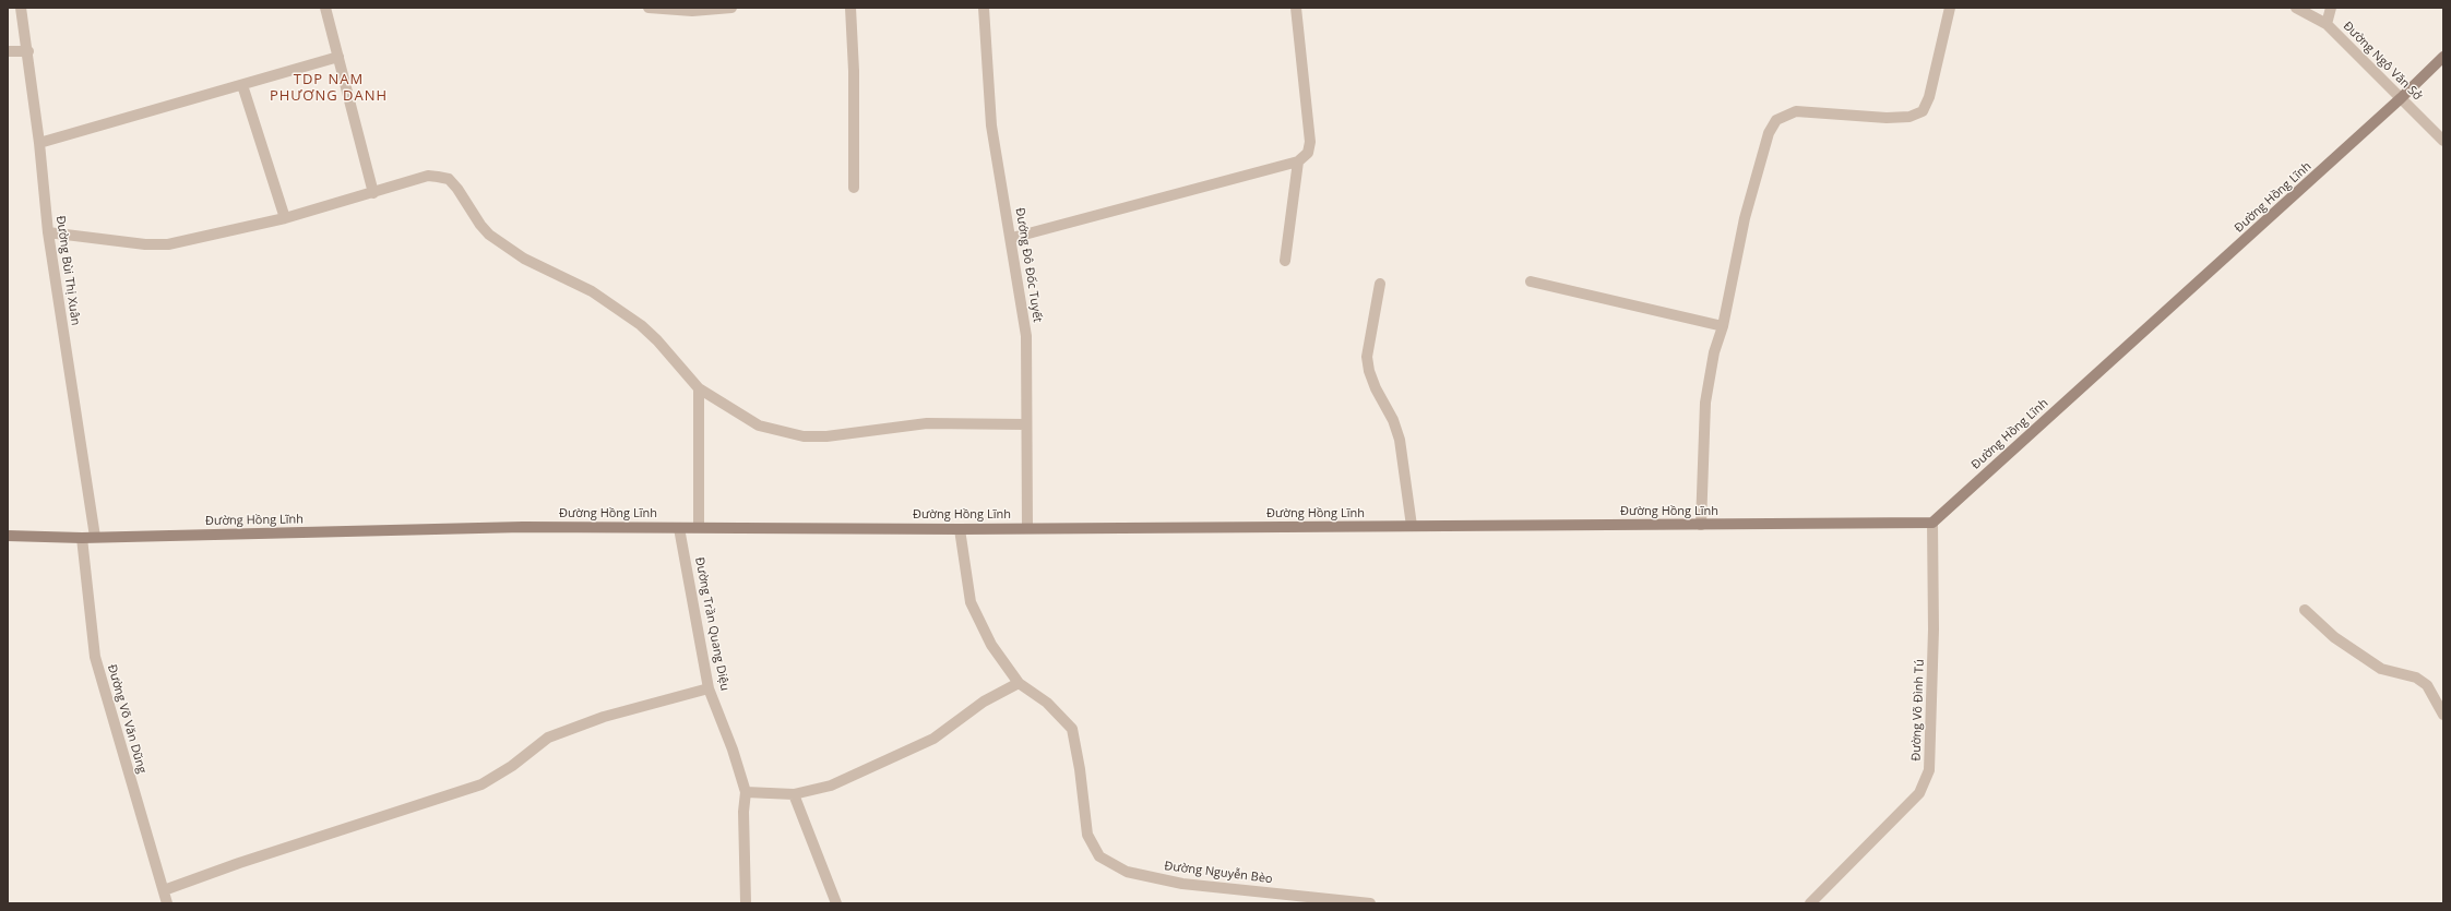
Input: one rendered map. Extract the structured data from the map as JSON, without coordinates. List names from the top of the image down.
{
  "streets": {
    "street": [
      "Đường Ngô Văn Sở",
      "Đường Hồng Lĩnh",
      "Đướng Đô Đốc Tuyết",
      "Đường Bùi Thị Xuân",
      "Đường Trần Quang Diệu",
      "Đường Võ Đình Tú",
      "Đường Võ Văn Dũng",
      "Đường Nguyễn Bèo"
    ]
  },
  "crossings": [
    ["Đường Ngô Văn Sở", "Đường Hồng Lĩnh"],
    ["Đường Hồng Lĩnh", "Đướng Đô Đốc Tuyết"],
    ["Đường Hồng Lĩnh", "Đường Bùi Thị Xuân"],
    ["Đường Hồng Lĩnh", "Đường Trần Quang Diệu"],
    ["Đường Hồng Lĩnh", "Đường Võ Đình Tú"],
    ["Đường Hồng Lĩnh", "Đường Võ Văn Dũng"],
    ["Đường Hồng Lĩnh", "Đường Nguyễn Bèo"]
  ],
  "districts": ["TDP NAM PHƯƠNG DANH"]
}
